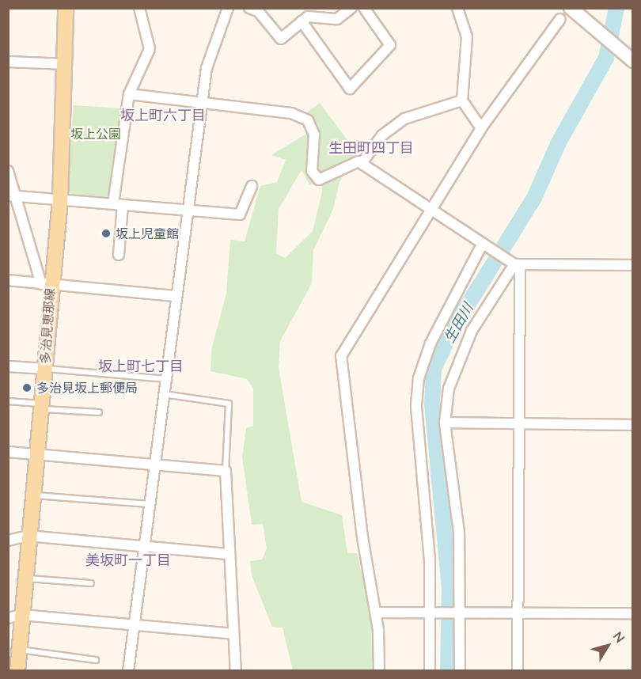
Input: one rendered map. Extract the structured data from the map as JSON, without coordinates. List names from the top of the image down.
{
  "streets": {
    "main road": ["多治見恵那線"]
  },
  "districts": [
    "坂上町六丁目",
    "生田町四丁目",
    "坂上町七丁目",
    "美坂町一丁目"
  ],
  "water": ["生田川"],
  "parks": ["坂上公園"],
  "places": ["坂上児童館", "多治見坂上郵便局"],
  "north": "top right"
}
